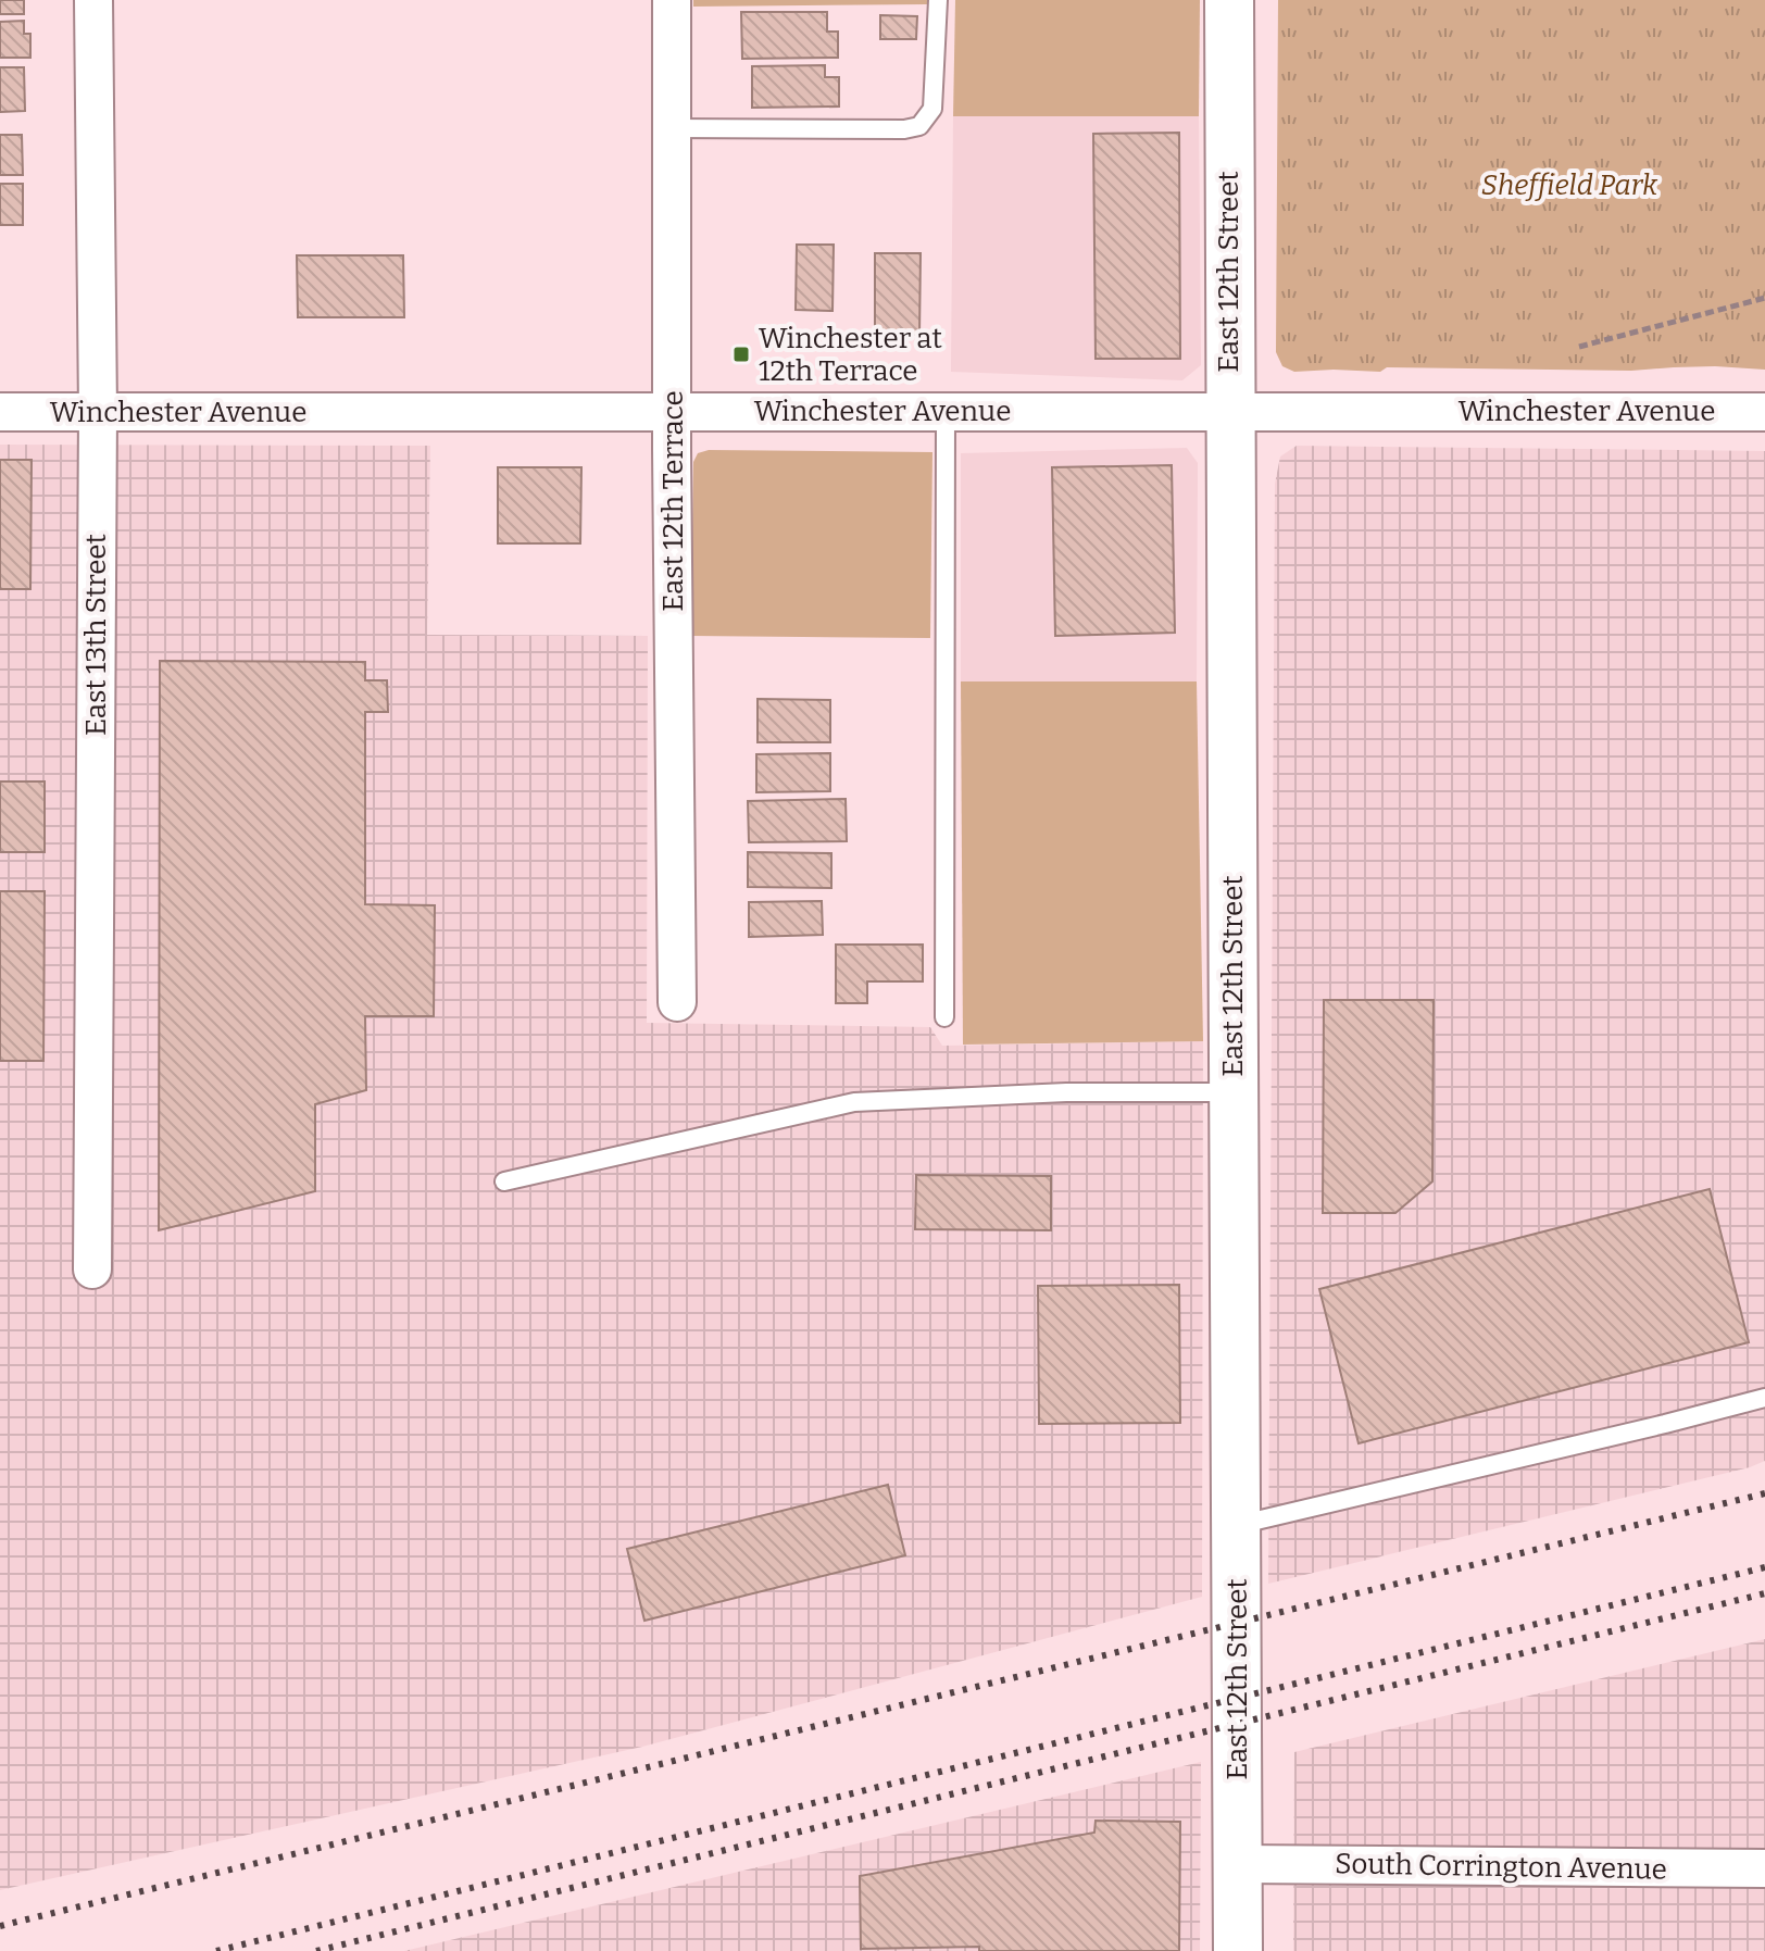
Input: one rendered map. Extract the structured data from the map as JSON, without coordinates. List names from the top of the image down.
{
  "streets": {
    "street": [
      "East 12th Street",
      "Winchester Avenue",
      "East 12th Terrace",
      "East 13th Street",
      "South Corrington Avenue"
    ]
  },
  "crossings": [
    ["East 12th Street", "Winchester Avenue"],
    ["East 12th Street", "South Corrington Avenue"],
    ["Winchester Avenue", "East 12th Terrace"],
    ["Winchester Avenue", "East 13th Street"]
  ],
  "parks": ["Sheffield Park"],
  "places": {
    "transit": ["Winchester at 12th Terrace"]
  }
}
